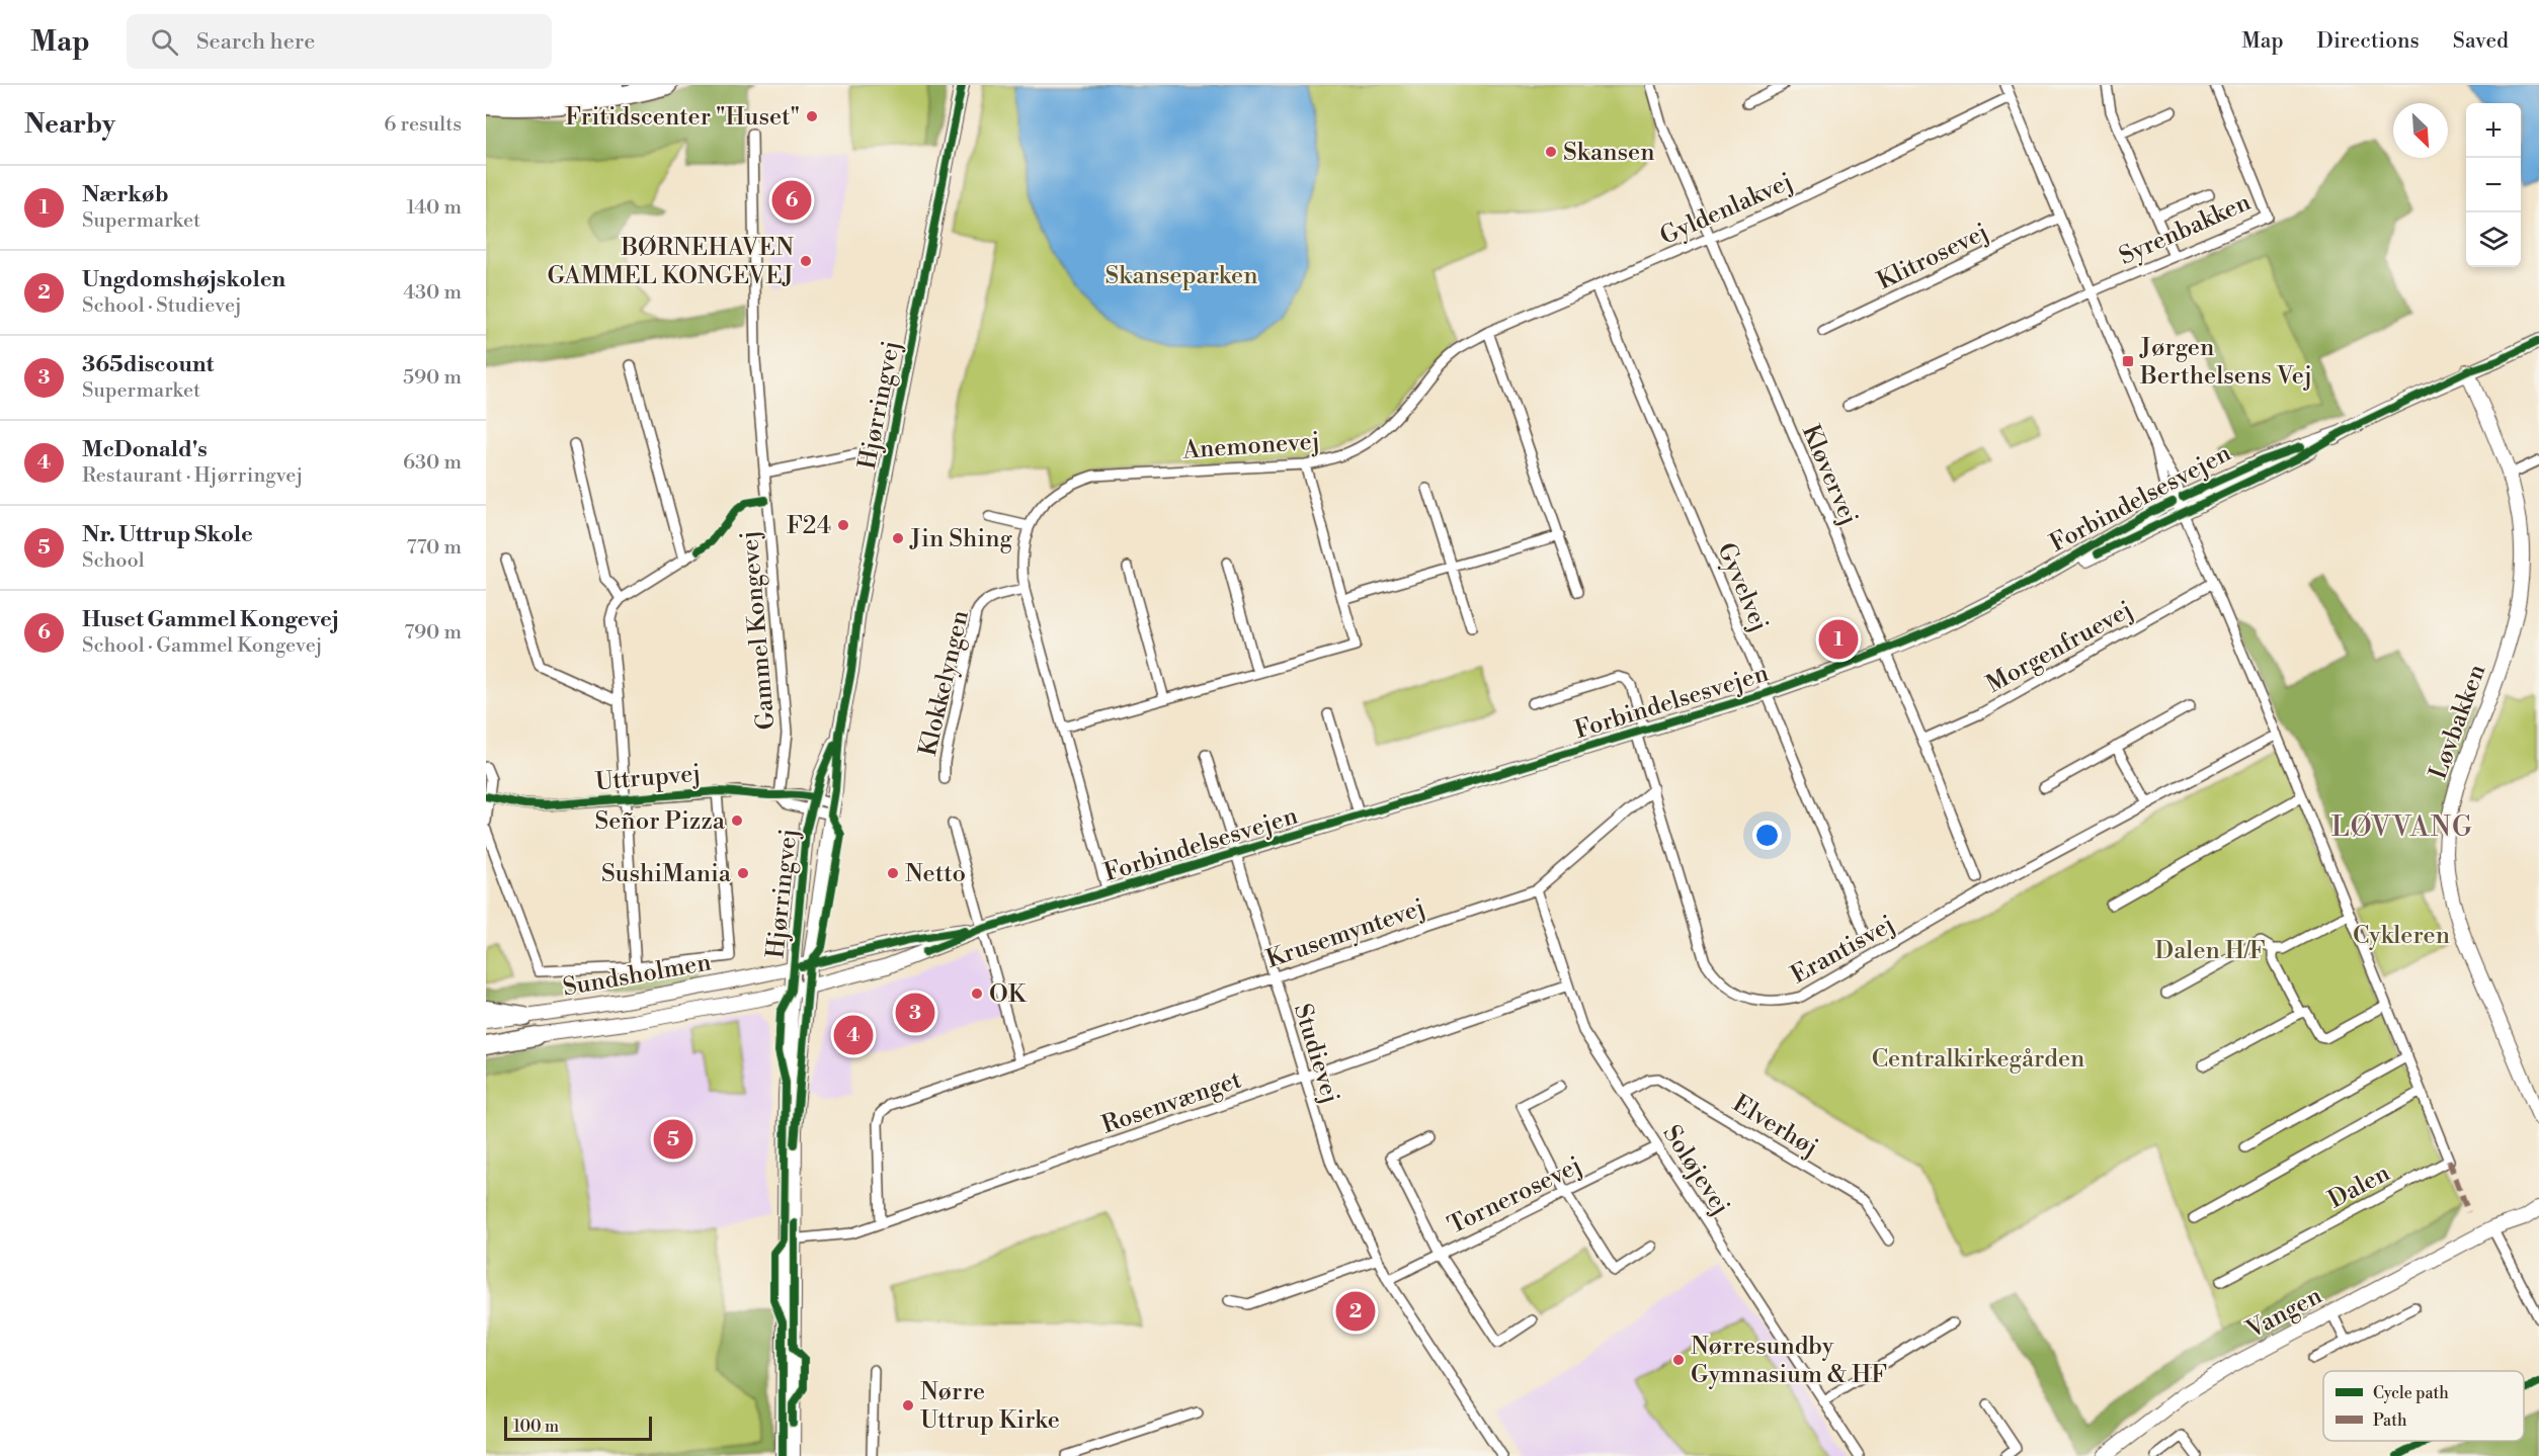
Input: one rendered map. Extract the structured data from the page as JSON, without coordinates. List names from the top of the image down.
{
  "streets": {
    "street": [
      "Gyldenlakvej",
      "Syrenbakken",
      "Klitrosevej",
      "Hjørringvej",
      "Anemonevej",
      "Kløvervej",
      "Forbindelsesvejen",
      "Gyvelvej",
      "Gammel Kongevej",
      "Morgenfruevej",
      "Klokkelyngen",
      "Løvbakken",
      "Uttrupvej",
      "Krusemyntevej",
      "Erantisvej",
      "Sundsholmen",
      "Studievej",
      "Rosenvænget",
      "Elverhøj",
      "Soløjevej",
      "Dalen",
      "Tornerosevej",
      "Vangen"
    ]
  },
  "crossings": [
    ["Gyldenlakvej", "Anemonevej"],
    ["Gyldenlakvej", "Kløvervej"],
    ["Gyldenlakvej", "Gyvelvej"],
    ["Hjørringvej", "Forbindelsesvejen"],
    ["Hjørringvej", "Uttrupvej"],
    ["Hjørringvej", "Sundsholmen"],
    ["Hjørringvej", "Rosenvænget"],
    ["Anemonevej", "Forbindelsesvejen"],
    ["Anemonevej", "Klokkelyngen"],
    ["Kløvervej", "Forbindelsesvejen"],
    ["Kløvervej", "Morgenfruevej"],
    ["Forbindelsesvejen", "Gyvelvej"],
    ["Forbindelsesvejen", "Løvbakken"],
    ["Forbindelsesvejen", "Erantisvej"],
    ["Forbindelsesvejen", "Sundsholmen"],
    ["Forbindelsesvejen", "Studievej"],
    ["Gammel Kongevej", "Uttrupvej"],
    ["Krusemyntevej", "Erantisvej"],
    ["Krusemyntevej", "Studievej"],
    ["Krusemyntevej", "Rosenvænget"],
    ["Krusemyntevej", "Soløjevej"],
    ["Erantisvej", "Dalen"],
    ["Studievej", "Rosenvænget"],
    ["Studievej", "Tornerosevej"],
    ["Rosenvænget", "Soløjevej"],
    ["Elverhøj", "Soløjevej"],
    ["Soløjevej", "Tornerosevej"]
  ],
  "districts": ["LØVVANG"],
  "parks": [
    "Skanseparken",
    "Cykleren",
    "Dalen H/F",
    "Centralkirkegården"
  ],
  "places": {
    "other": [
      "Fritidscenter \"Huset\"",
      "Skansen",
      "BØRNEHAVEN GAMMEL KONGEVEJ",
      "F24",
      "Jin Shing",
      "Señor Pizza",
      "SushiMania",
      "Netto",
      "OK",
      "Nørresundby Gymnasium & HF",
      "Nørre Uttrup Kirke"
    ],
    "transit": ["Jørgen Berthelsens Vej"]
  },
  "legend": ["Cycle path", "Path"],
  "scale_bar": "100 m",
  "north": "bottom right",
  "page": {
    "header": "Map",
    "search": "Search here",
    "nav": ["Map", "Directions", "Saved"],
    "heading": ["Nearby", "6 results"],
    "map_buttons": ["+", "−"],
    "list": [
      {
        "mark": "1",
        "name": "Nærkøb",
        "note": "Supermarket",
        "value": "140 m"
      },
      {
        "mark": "2",
        "name": "Ungdomshøjskolen",
        "note": "School · Studievej",
        "value": "430 m"
      },
      {
        "mark": "3",
        "name": "365discount",
        "note": "Supermarket",
        "value": "590 m"
      },
      {
        "mark": "4",
        "name": "McDonald's",
        "note": "Restaurant · Hjørringvej",
        "value": "630 m"
      },
      {
        "mark": "5",
        "name": "Nr. Uttrup Skole",
        "note": "School",
        "value": "770 m"
      },
      {
        "mark": "6",
        "name": "Huset Gammel Kongevej",
        "note": "School · Gammel Kongevej",
        "value": "790 m"
      }
    ],
    "pins": [
      "6",
      "1",
      "3",
      "4",
      "5",
      "2"
    ],
    "scale": "100 m"
  }
}
